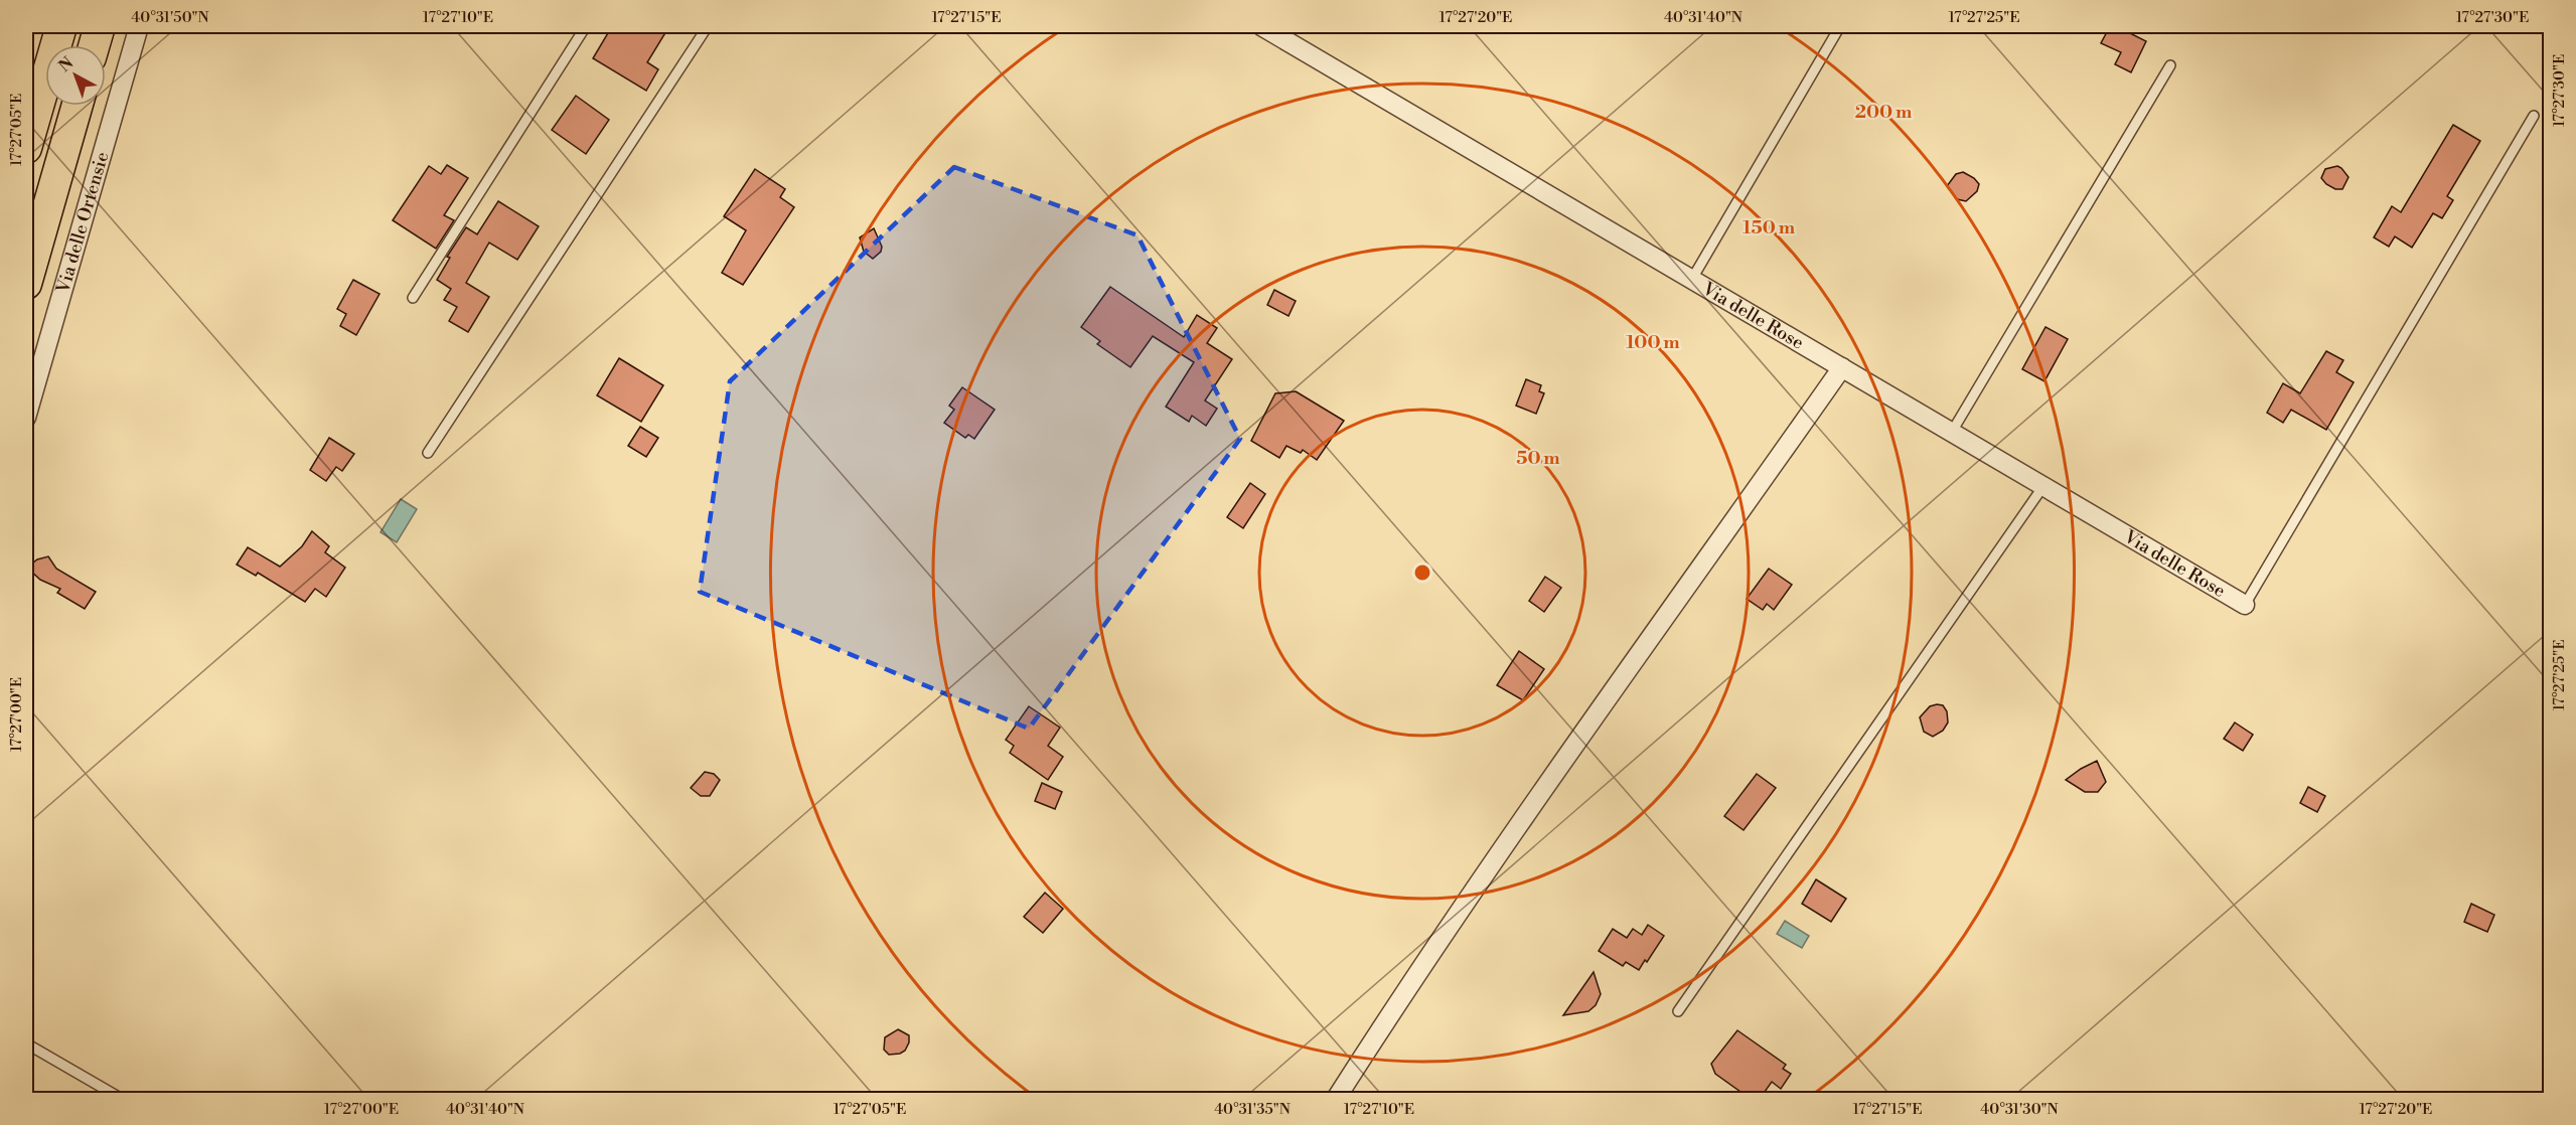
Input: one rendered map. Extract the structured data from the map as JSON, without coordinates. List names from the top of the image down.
{
  "streets": {
    "street": ["Via delle Ortensie", "Via delle Rose"]
  },
  "north": "top left",
  "coordinates": [
    "40°31'50\"N",
    "17°27'10\"E",
    "17°27'15\"E",
    "17°27'20\"E",
    "40°31'40\"N",
    "17°27'25\"E",
    "17°27'30\"E",
    "17°27'05\"E",
    "17°27'00\"E",
    "40°31'35\"N",
    "40°31'30\"N"
  ],
  "rings": [
    "200 m",
    "150 m",
    "100 m",
    "50 m"
  ]
}
